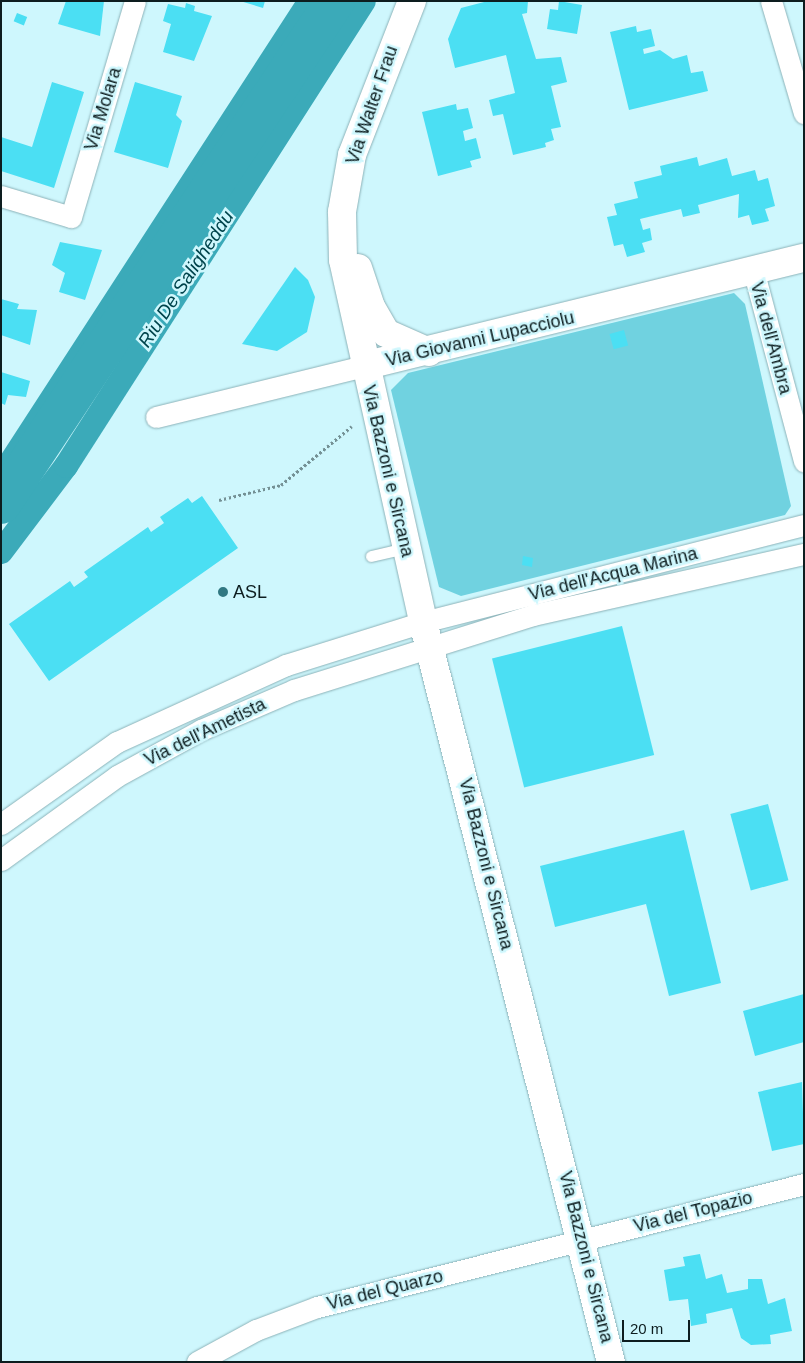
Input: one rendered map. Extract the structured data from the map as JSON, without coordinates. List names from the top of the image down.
{
  "streets": {
    "street": [
      "Via Walter Frau",
      "Via Molara",
      "Via dell'Ambra",
      "Via Giovanni Lupacciolu",
      "Via Bazzoni e Sircana",
      "Via dell'Acqua Marina",
      "Via dell'Ametista",
      "Via del Topazio",
      "Via del Quarzo"
    ]
  },
  "crossings": [
    ["Via Walter Frau", "Via Giovanni Lupacciolu"],
    ["Via Walter Frau", "Via Bazzoni e Sircana"],
    ["Via dell'Ambra", "Via Giovanni Lupacciolu"],
    ["Via Giovanni Lupacciolu", "Via Bazzoni e Sircana"],
    ["Via Bazzoni e Sircana", "Via dell'Acqua Marina"],
    ["Via Bazzoni e Sircana", "Via dell'Ametista"],
    ["Via Bazzoni e Sircana", "Via del Topazio"],
    ["Via Bazzoni e Sircana", "Via del Quarzo"],
    ["Via dell'Acqua Marina", "Via dell'Ametista"],
    ["Via del Topazio", "Via del Quarzo"]
  ],
  "water": ["Riu De Saligheddu"],
  "places": ["ASL"],
  "scale_bar": "20 m"
}
